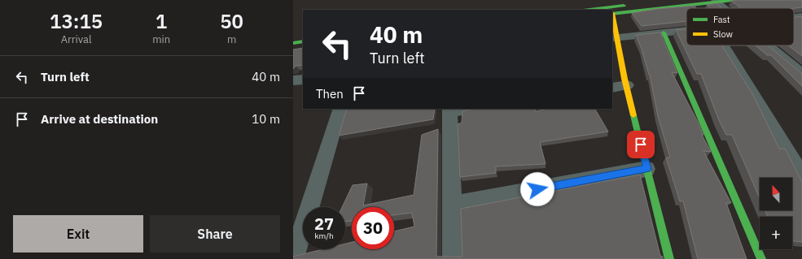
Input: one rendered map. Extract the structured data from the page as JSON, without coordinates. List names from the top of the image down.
{
  "legend": ["Fast", "Slow"],
  "north": "top",
  "page": {
    "eta": [
      "13:15",
      "Arrival",
      "1",
      "min",
      "50",
      "m"
    ],
    "turn": ["40 m", "Turn left"],
    "list": [
      {
        "name": "Turn left",
        "value": "40 m"
      },
      {
        "name": "Arrive at destination",
        "value": "10 m"
      }
    ],
    "then": "Then",
    "map_buttons": "+",
    "speed": "27 km/h",
    "limit": "30",
    "buttons": ["Exit", "Share"]
  }
}
